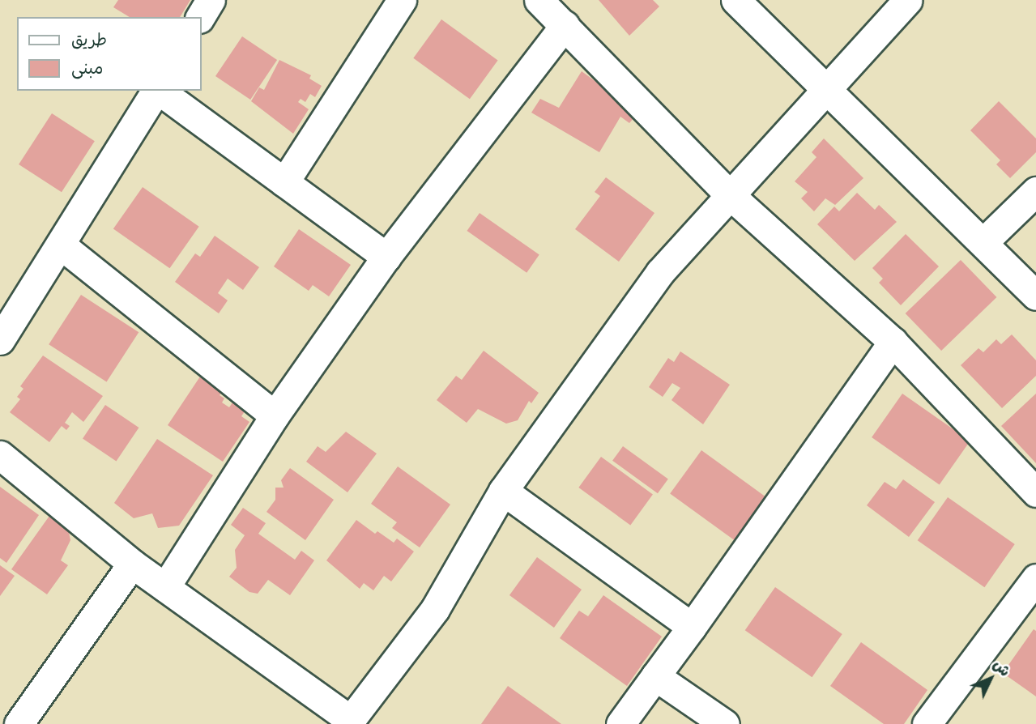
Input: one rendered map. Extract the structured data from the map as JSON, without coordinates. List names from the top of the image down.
{
  "legend": ["طريق", "مبنى"],
  "north": "top right"
}
